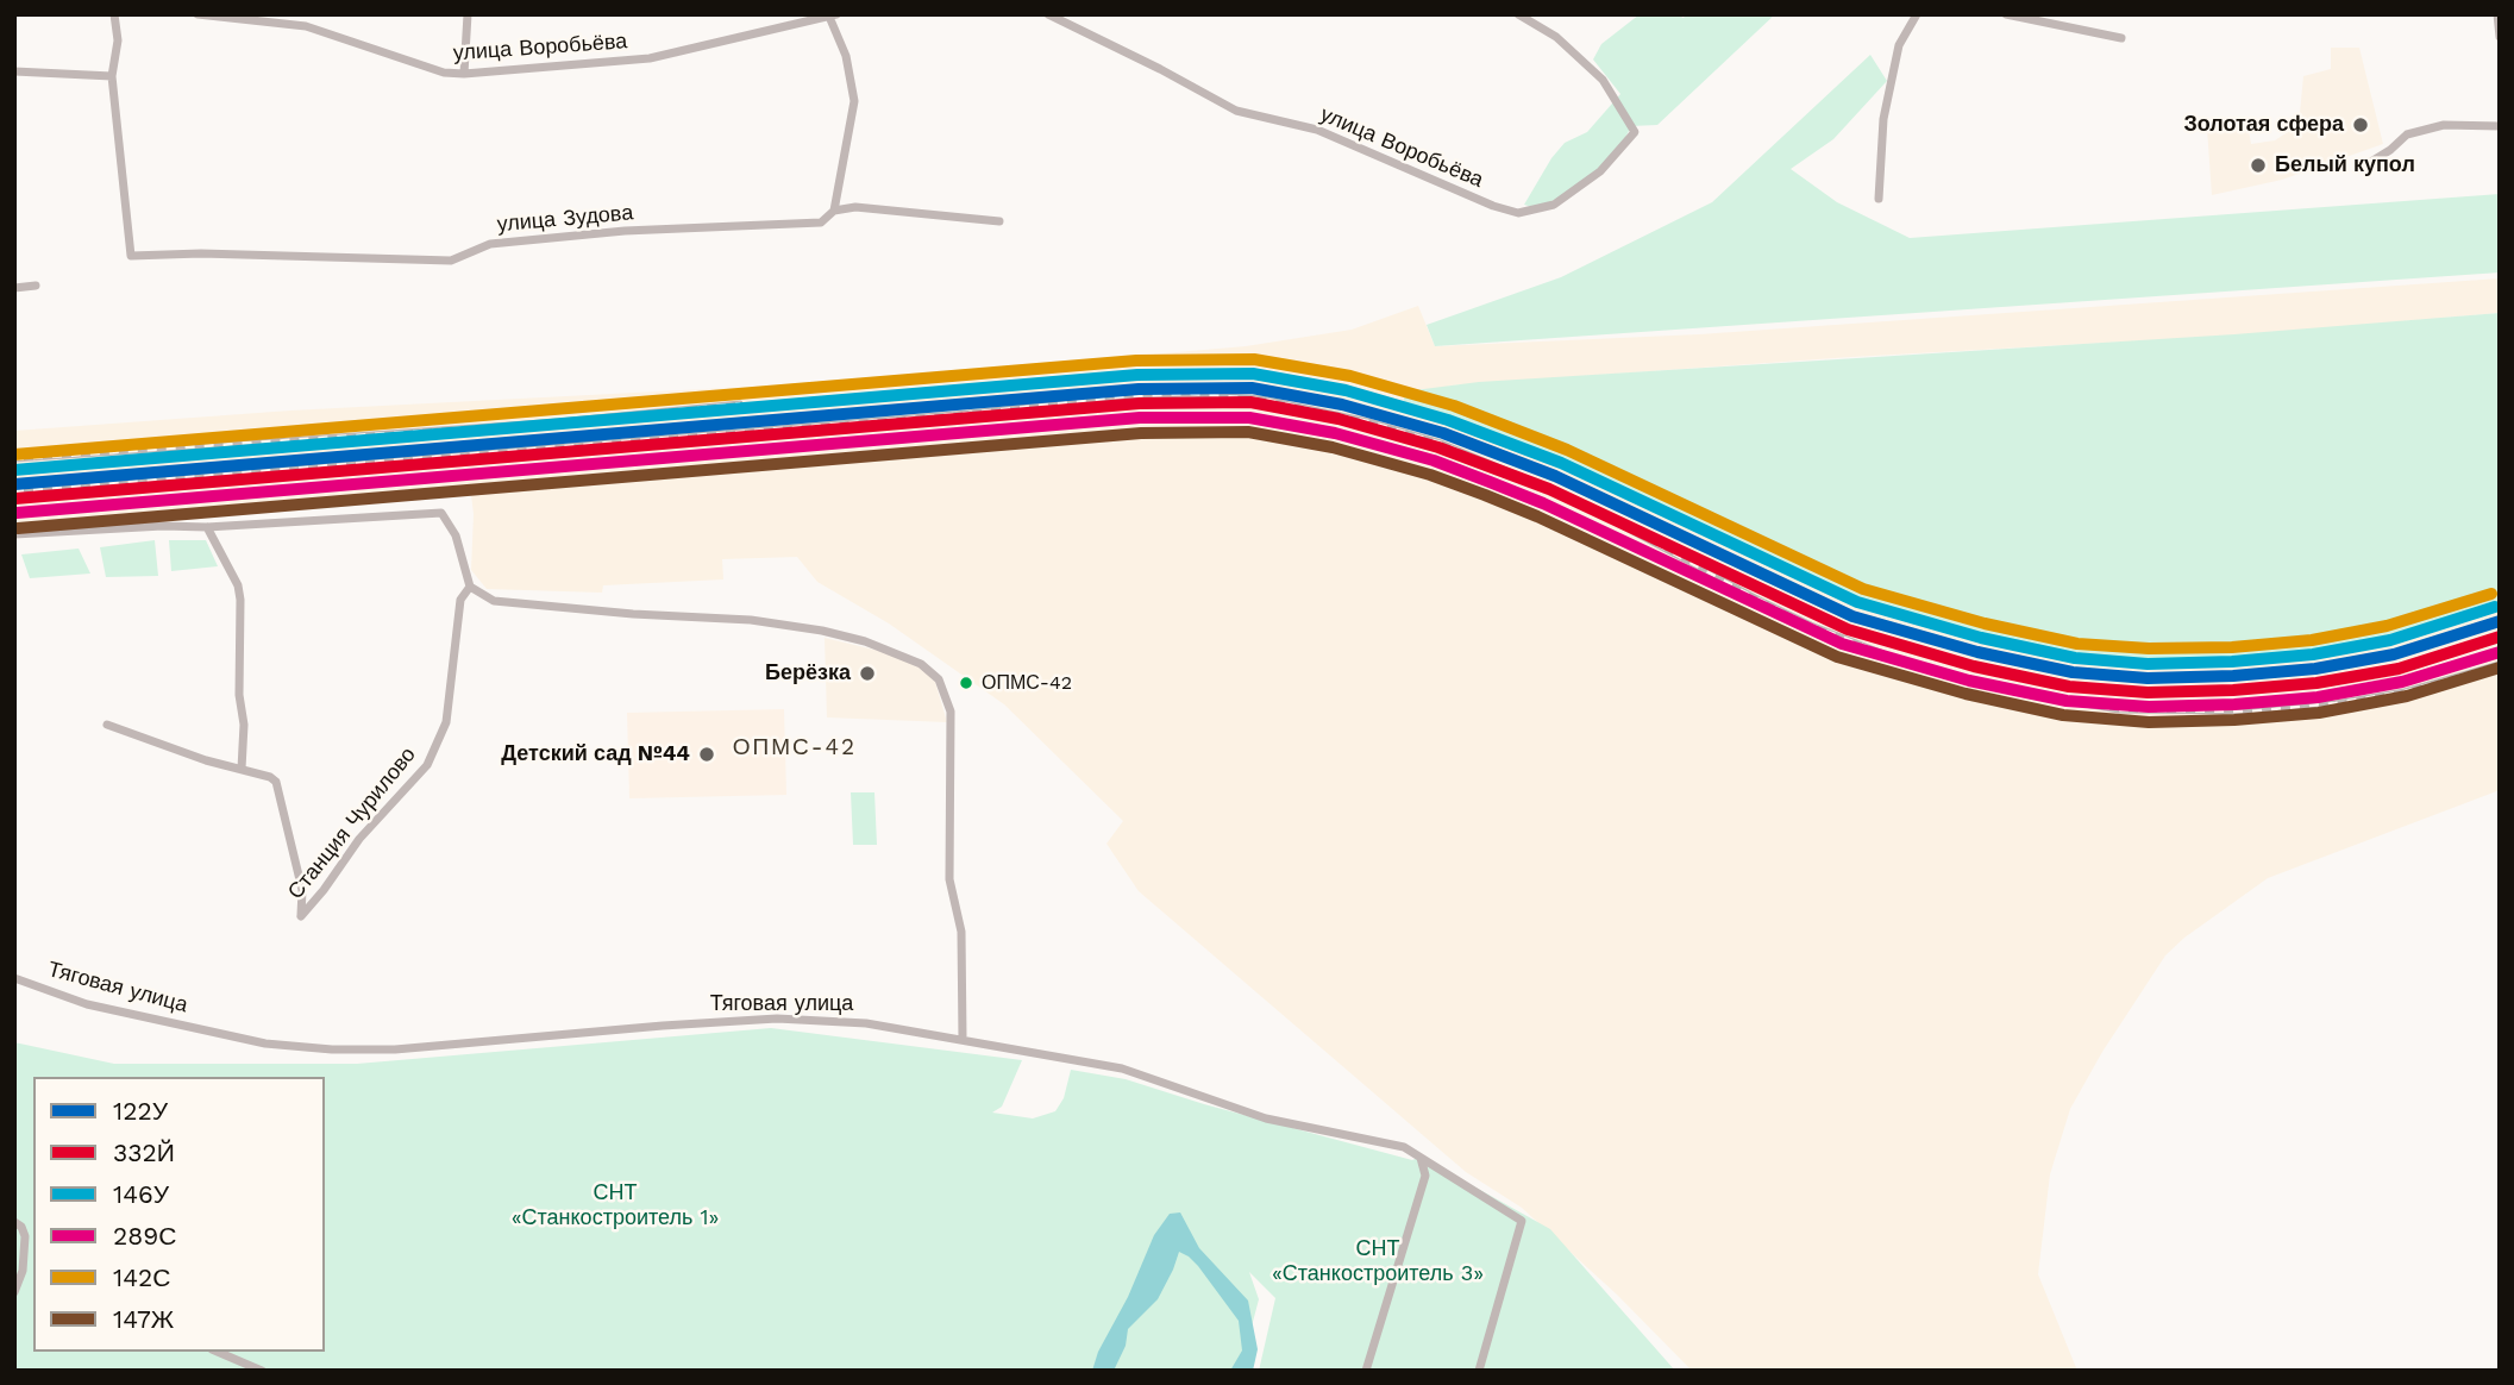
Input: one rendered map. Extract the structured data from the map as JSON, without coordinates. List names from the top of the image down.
{
  "streets": {
    "street": [
      "улица Воробьёва",
      "улица Зудова",
      "Станция Чурилово",
      "Тяговая улица"
    ]
  },
  "districts": ["ОПМС-42"],
  "parks": ["СНТ «Станкостроитель 1»", "СНТ «Станкостроитель 3»"],
  "places": [
    "Золотая сфера",
    "Белый купол",
    "Берёзка",
    "ОПМС-42",
    "Детский сад №44"
  ],
  "lines": [
    "transit line 142С",
    "transit line 146У",
    "transit line 122У",
    "transit line 332Й",
    "transit line 289С",
    "transit line 147Ж"
  ],
  "legend": [
    "122У",
    "332Й",
    "146У",
    "289С",
    "142С",
    "147Ж"
  ]
}
